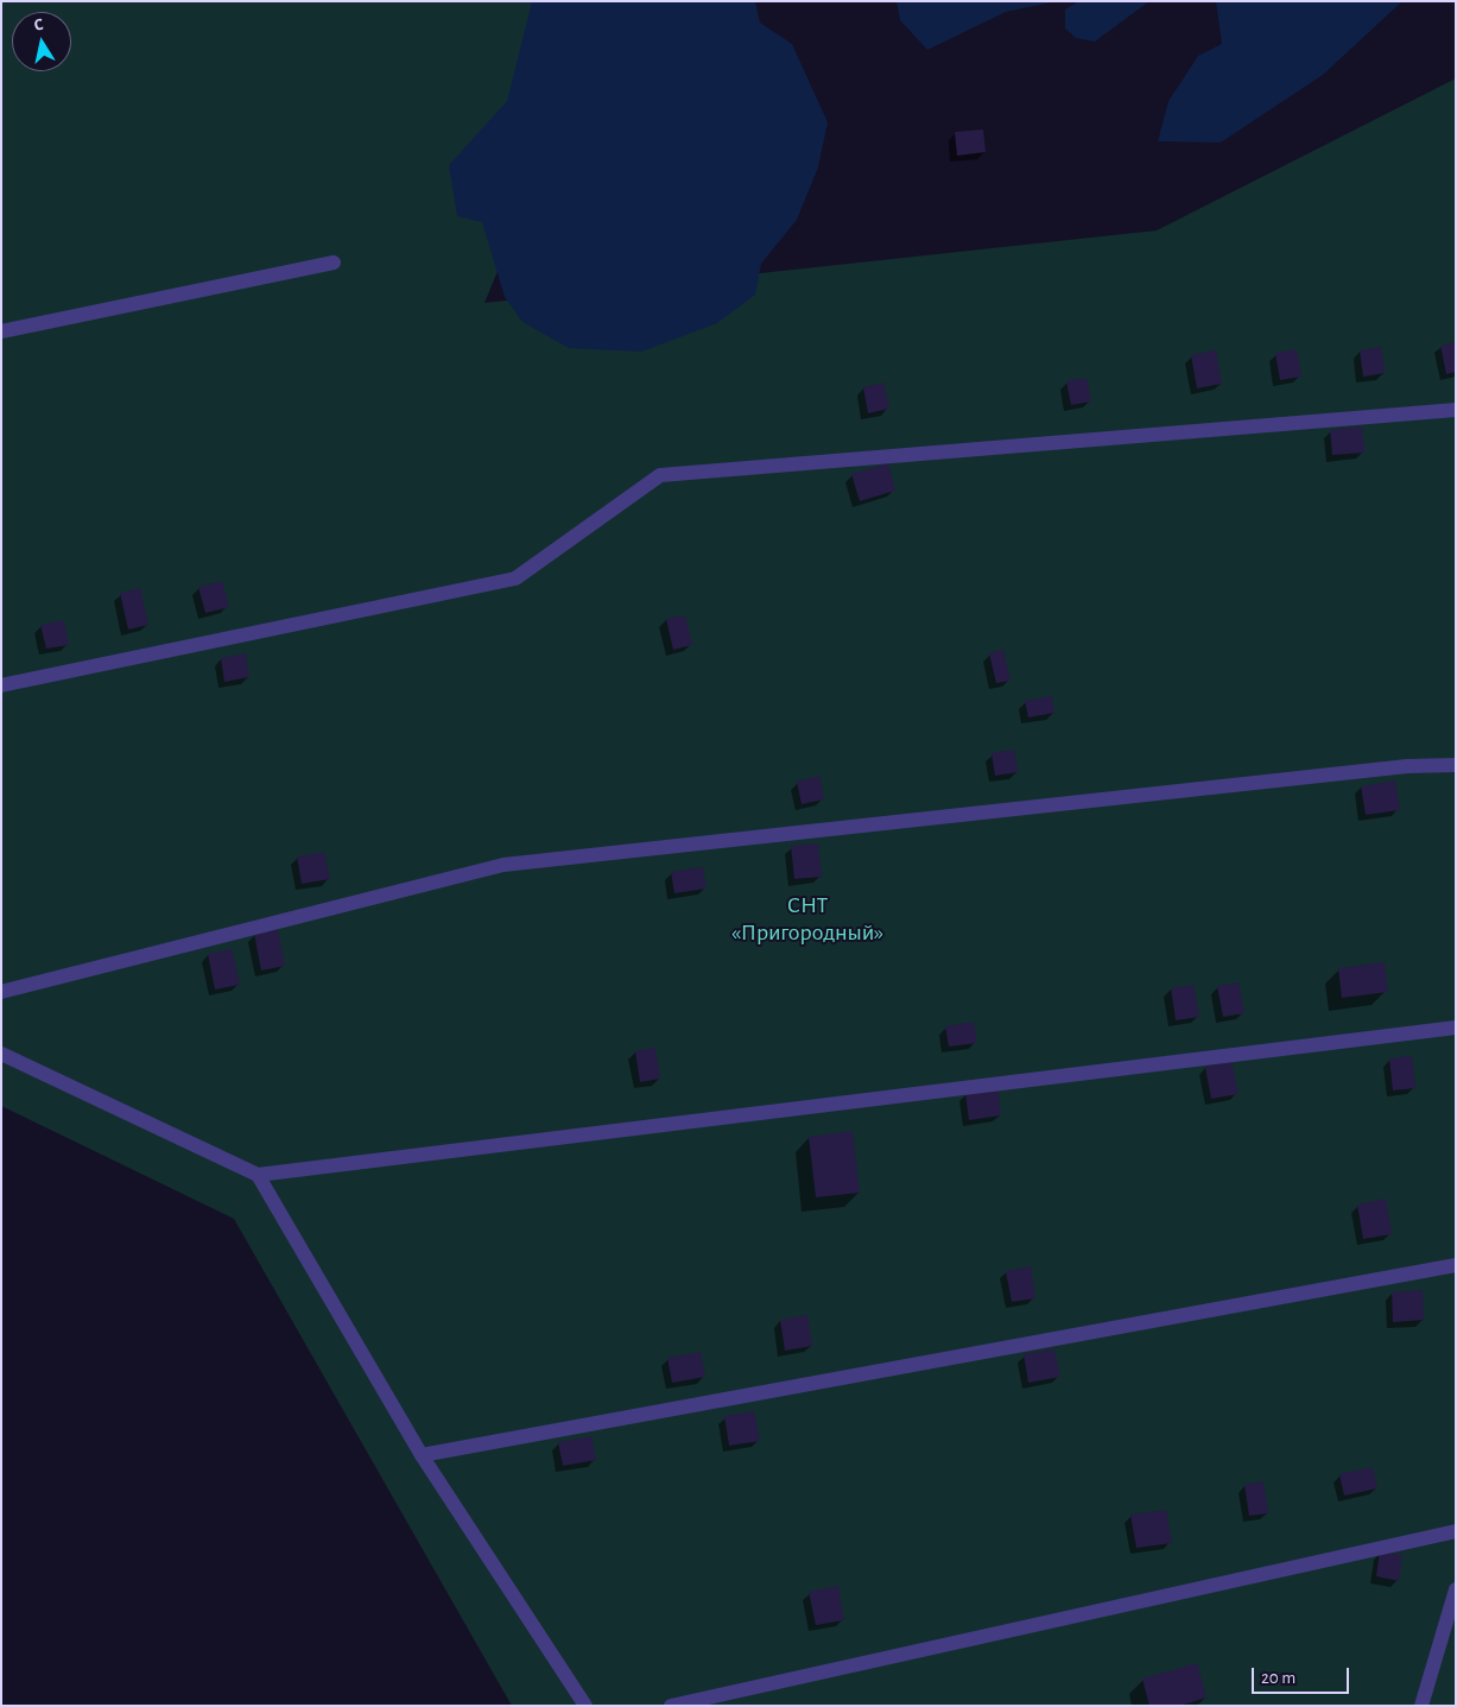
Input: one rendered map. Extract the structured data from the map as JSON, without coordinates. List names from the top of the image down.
{
  "parks": ["СНТ «Пригородный»"],
  "scale_bar": "20 m",
  "north": "top"
}
